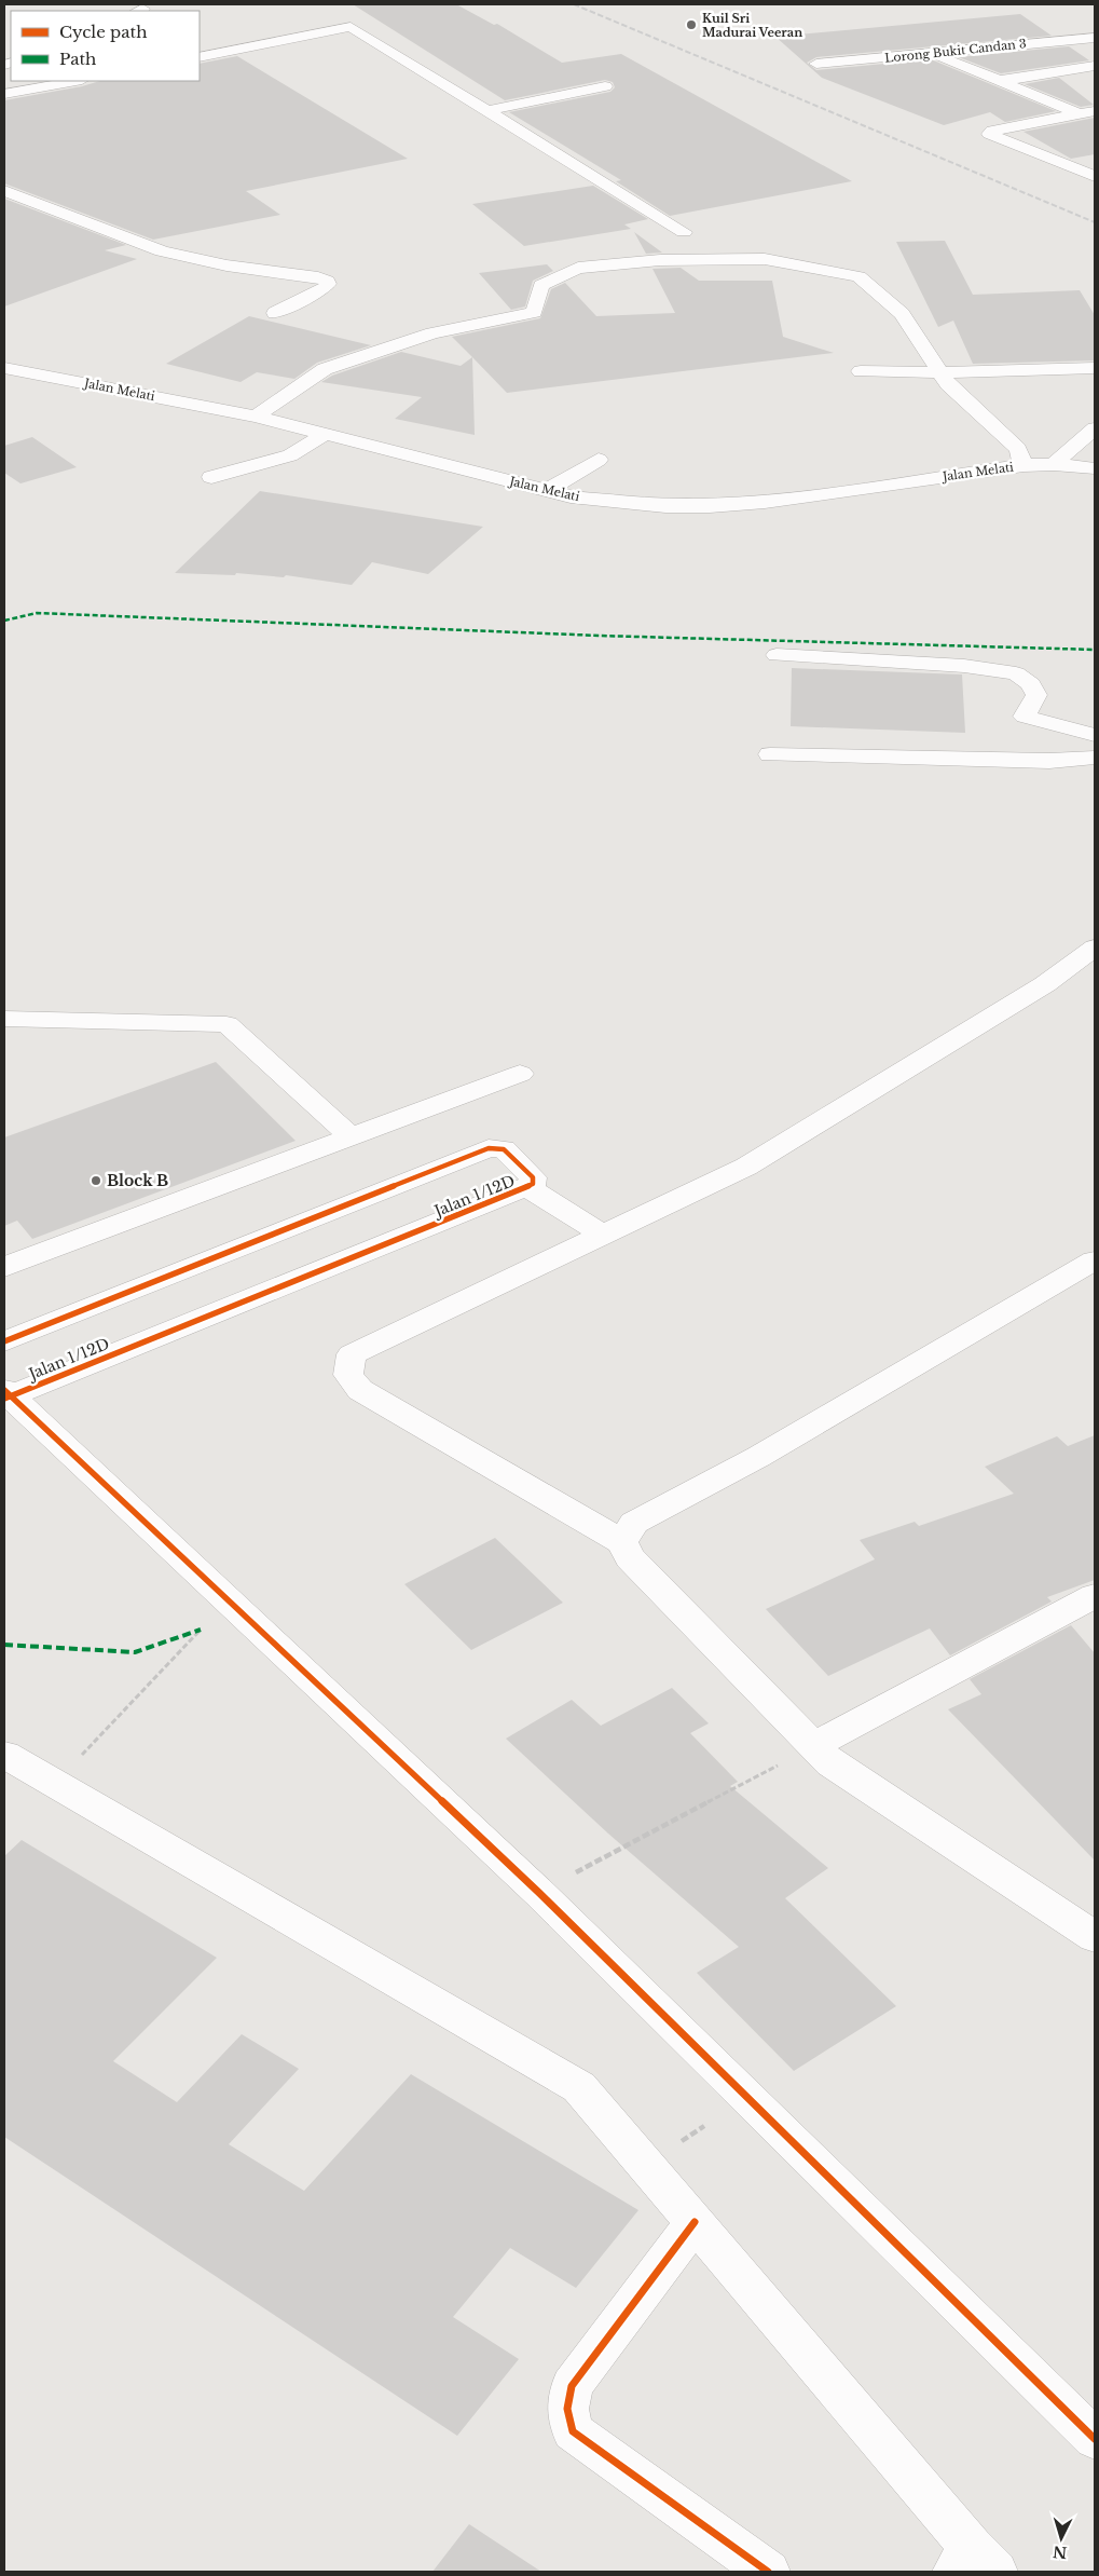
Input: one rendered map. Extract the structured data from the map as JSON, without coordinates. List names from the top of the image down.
{
  "streets": {
    "street": ["Lorong Bukit Candan 3", "Jalan Melati", "Jalan 1/12D"]
  },
  "places": ["Kuil Sri Madurai Veeran", "Block B"],
  "legend": ["Cycle path", "Path"],
  "north": "bottom"
}
